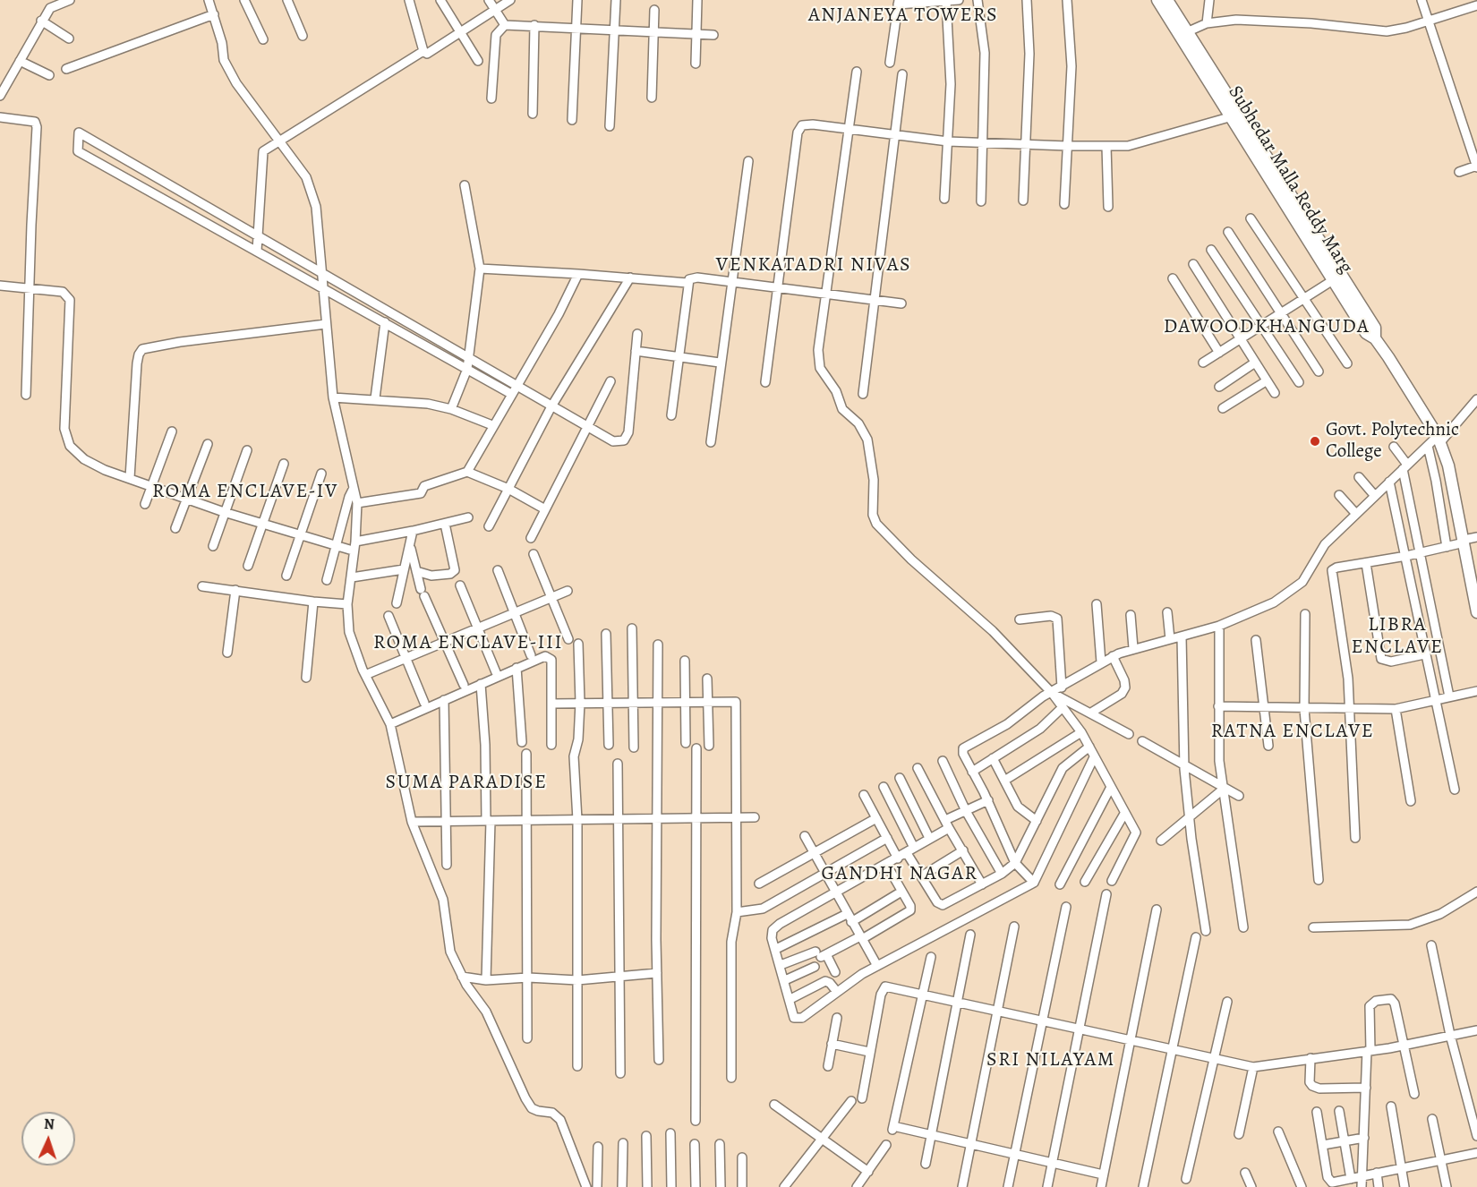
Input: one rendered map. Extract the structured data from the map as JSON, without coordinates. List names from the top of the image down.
{
  "streets": {
    "main road": ["Subhedar Malla Reddy Marg"]
  },
  "districts": [
    "ANJANEYA TOWERS",
    "VENKATADRI NIVAS",
    "DAWOODKHANGUDA",
    "ROMA ENCLAVE-IV",
    "LIBRA ENCLAVE",
    "ROMA ENCLAVE-III",
    "RATNA ENCLAVE",
    "SUMA PARADISE",
    "GANDHI NAGAR",
    "SRI NILAYAM"
  ],
  "places": ["Govt. Polytechnic College"],
  "north": "top"
}
